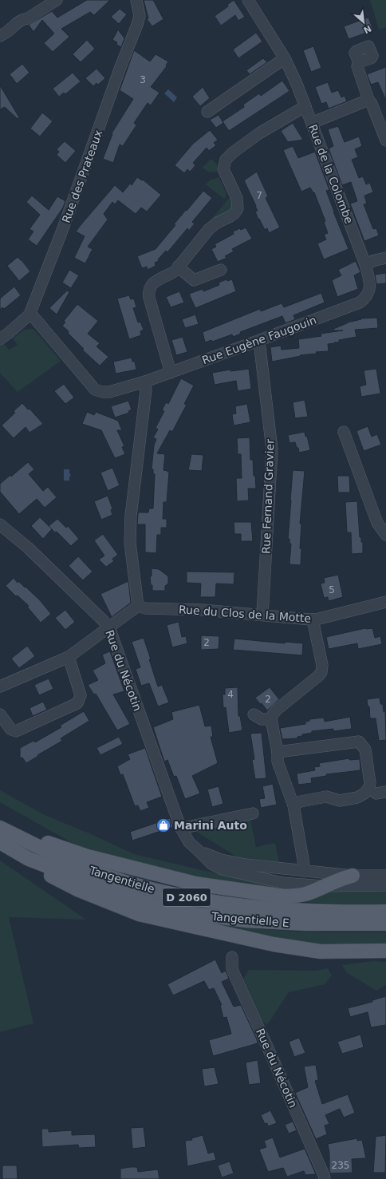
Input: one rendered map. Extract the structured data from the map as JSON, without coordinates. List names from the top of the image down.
{
  "streets": {
    "main road": ["Tangentielle", "D 2060", "Tangentielle E"],
    "street": [
      "Rue de la Colombe",
      "Rue des Prateaux",
      "Rue Eugène Faugouin",
      "Rue Fernand Gravier",
      "Rue du Clos de la Motte",
      "Rue du Nécotin"
    ]
  },
  "crossings": [
    ["Rue de la Colombe", "Rue Eugène Faugouin"],
    ["Rue des Prateaux", "Rue Eugène Faugouin"],
    ["Rue Eugène Faugouin", "Rue Fernand Gravier"],
    ["Rue Fernand Gravier", "Rue du Clos de la Motte"],
    ["D 2060", "Tangentielle E"]
  ],
  "places": {
    "shop": ["Marini Auto"]
  },
  "house_numbers": [
    "3",
    "7",
    "5",
    "2",
    "4",
    "2",
    "235"
  ],
  "north": "bottom right"
}
